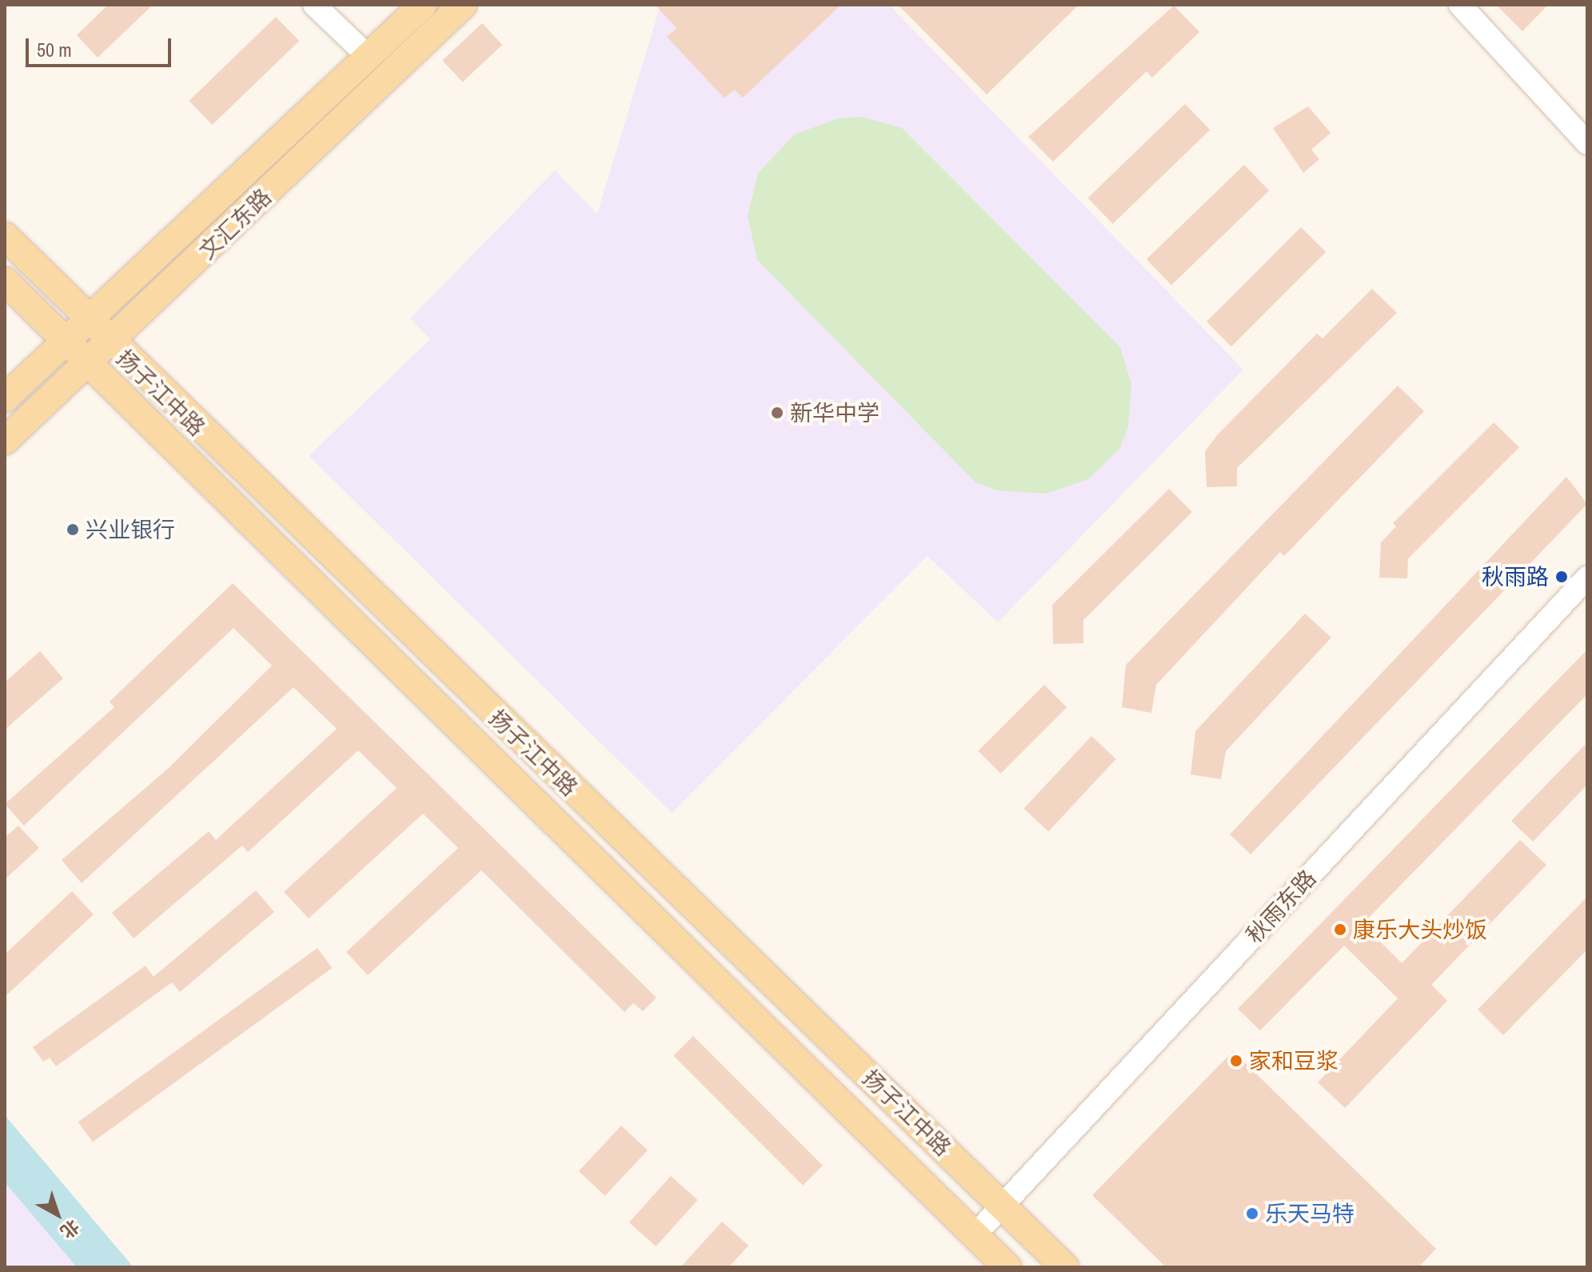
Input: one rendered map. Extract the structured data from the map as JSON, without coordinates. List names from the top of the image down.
{
  "streets": {
    "main road": ["文汇东路", "扬子江中路"],
    "street": ["秋雨东路"]
  },
  "crossings": [
    ["文汇东路", "扬子江中路"],
    ["扬子江中路", "秋雨东路"]
  ],
  "places": [
    "新华中学",
    "兴业银行",
    "秋雨路",
    "康乐大头炒饭",
    "家和豆浆",
    "乐天马特"
  ],
  "scale_bar": "50 m",
  "north": "bottom right"
}
